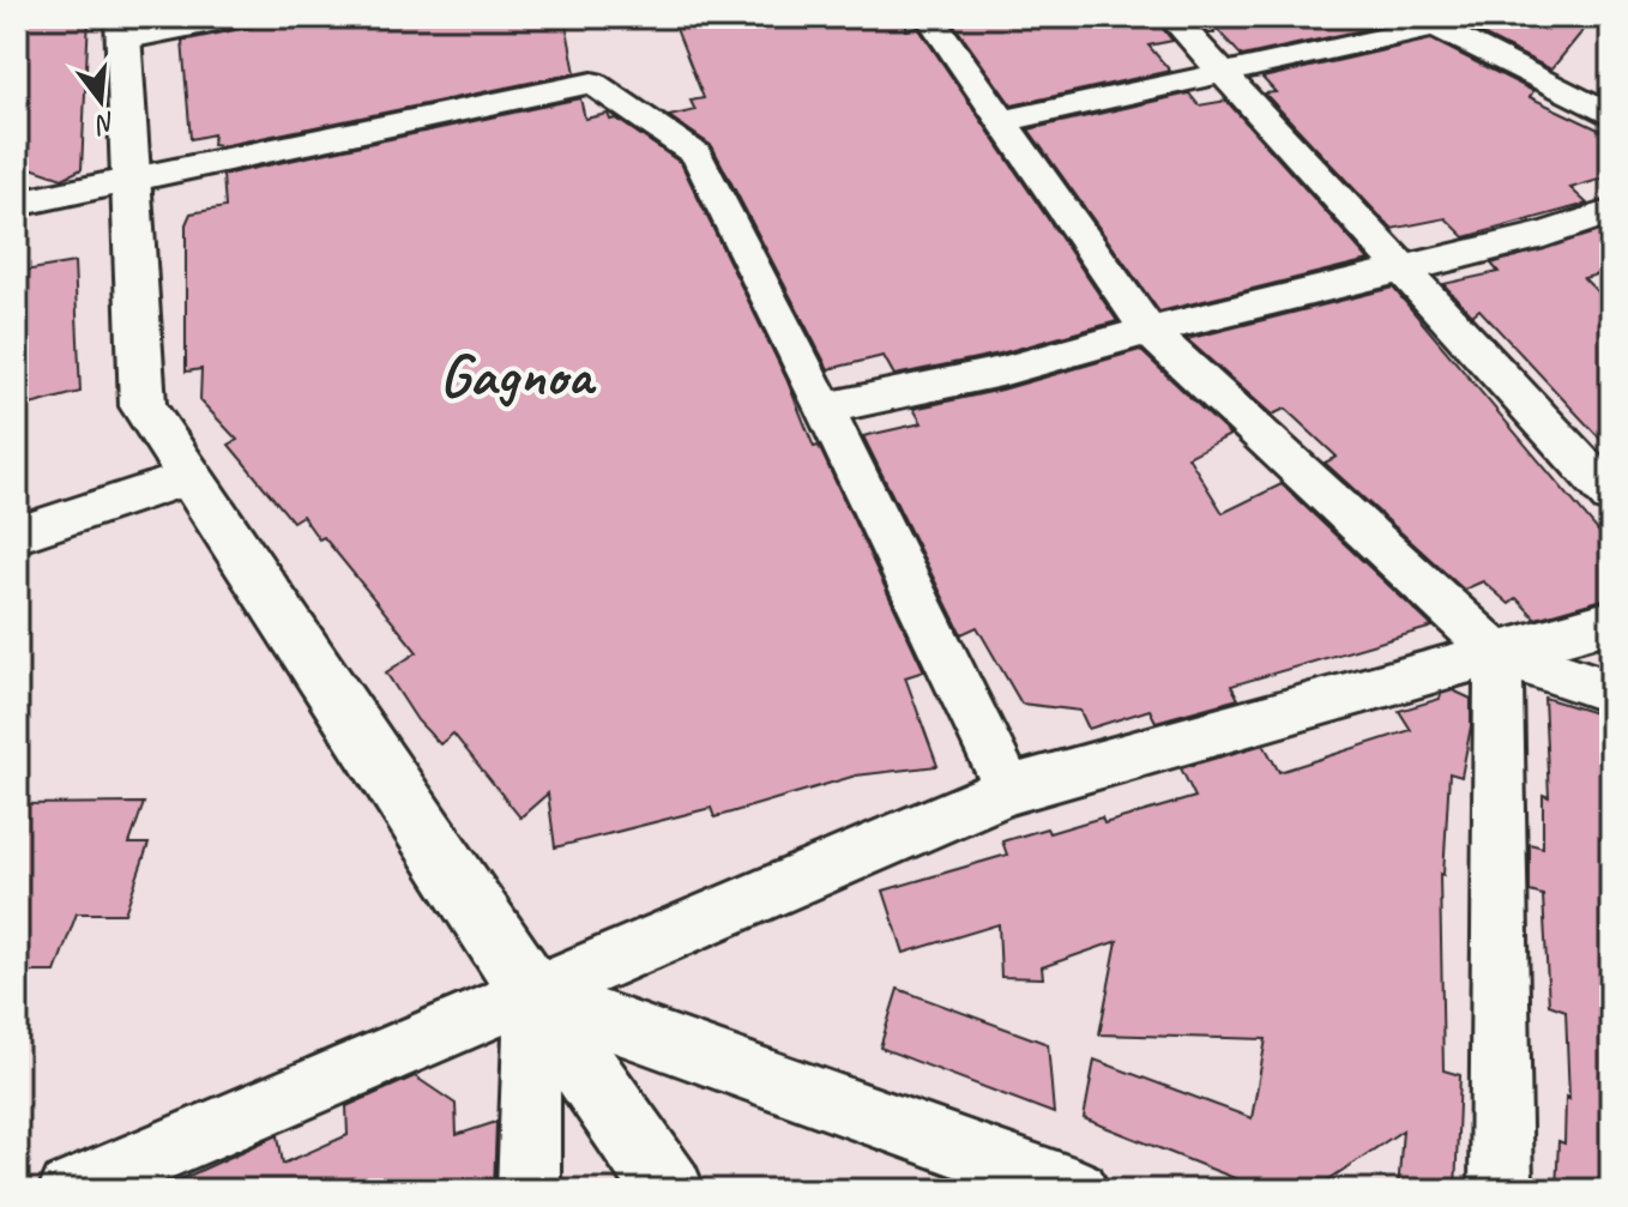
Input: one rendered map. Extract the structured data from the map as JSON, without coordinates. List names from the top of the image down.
{
  "districts": ["Gagnoa"],
  "north": "bottom"
}
